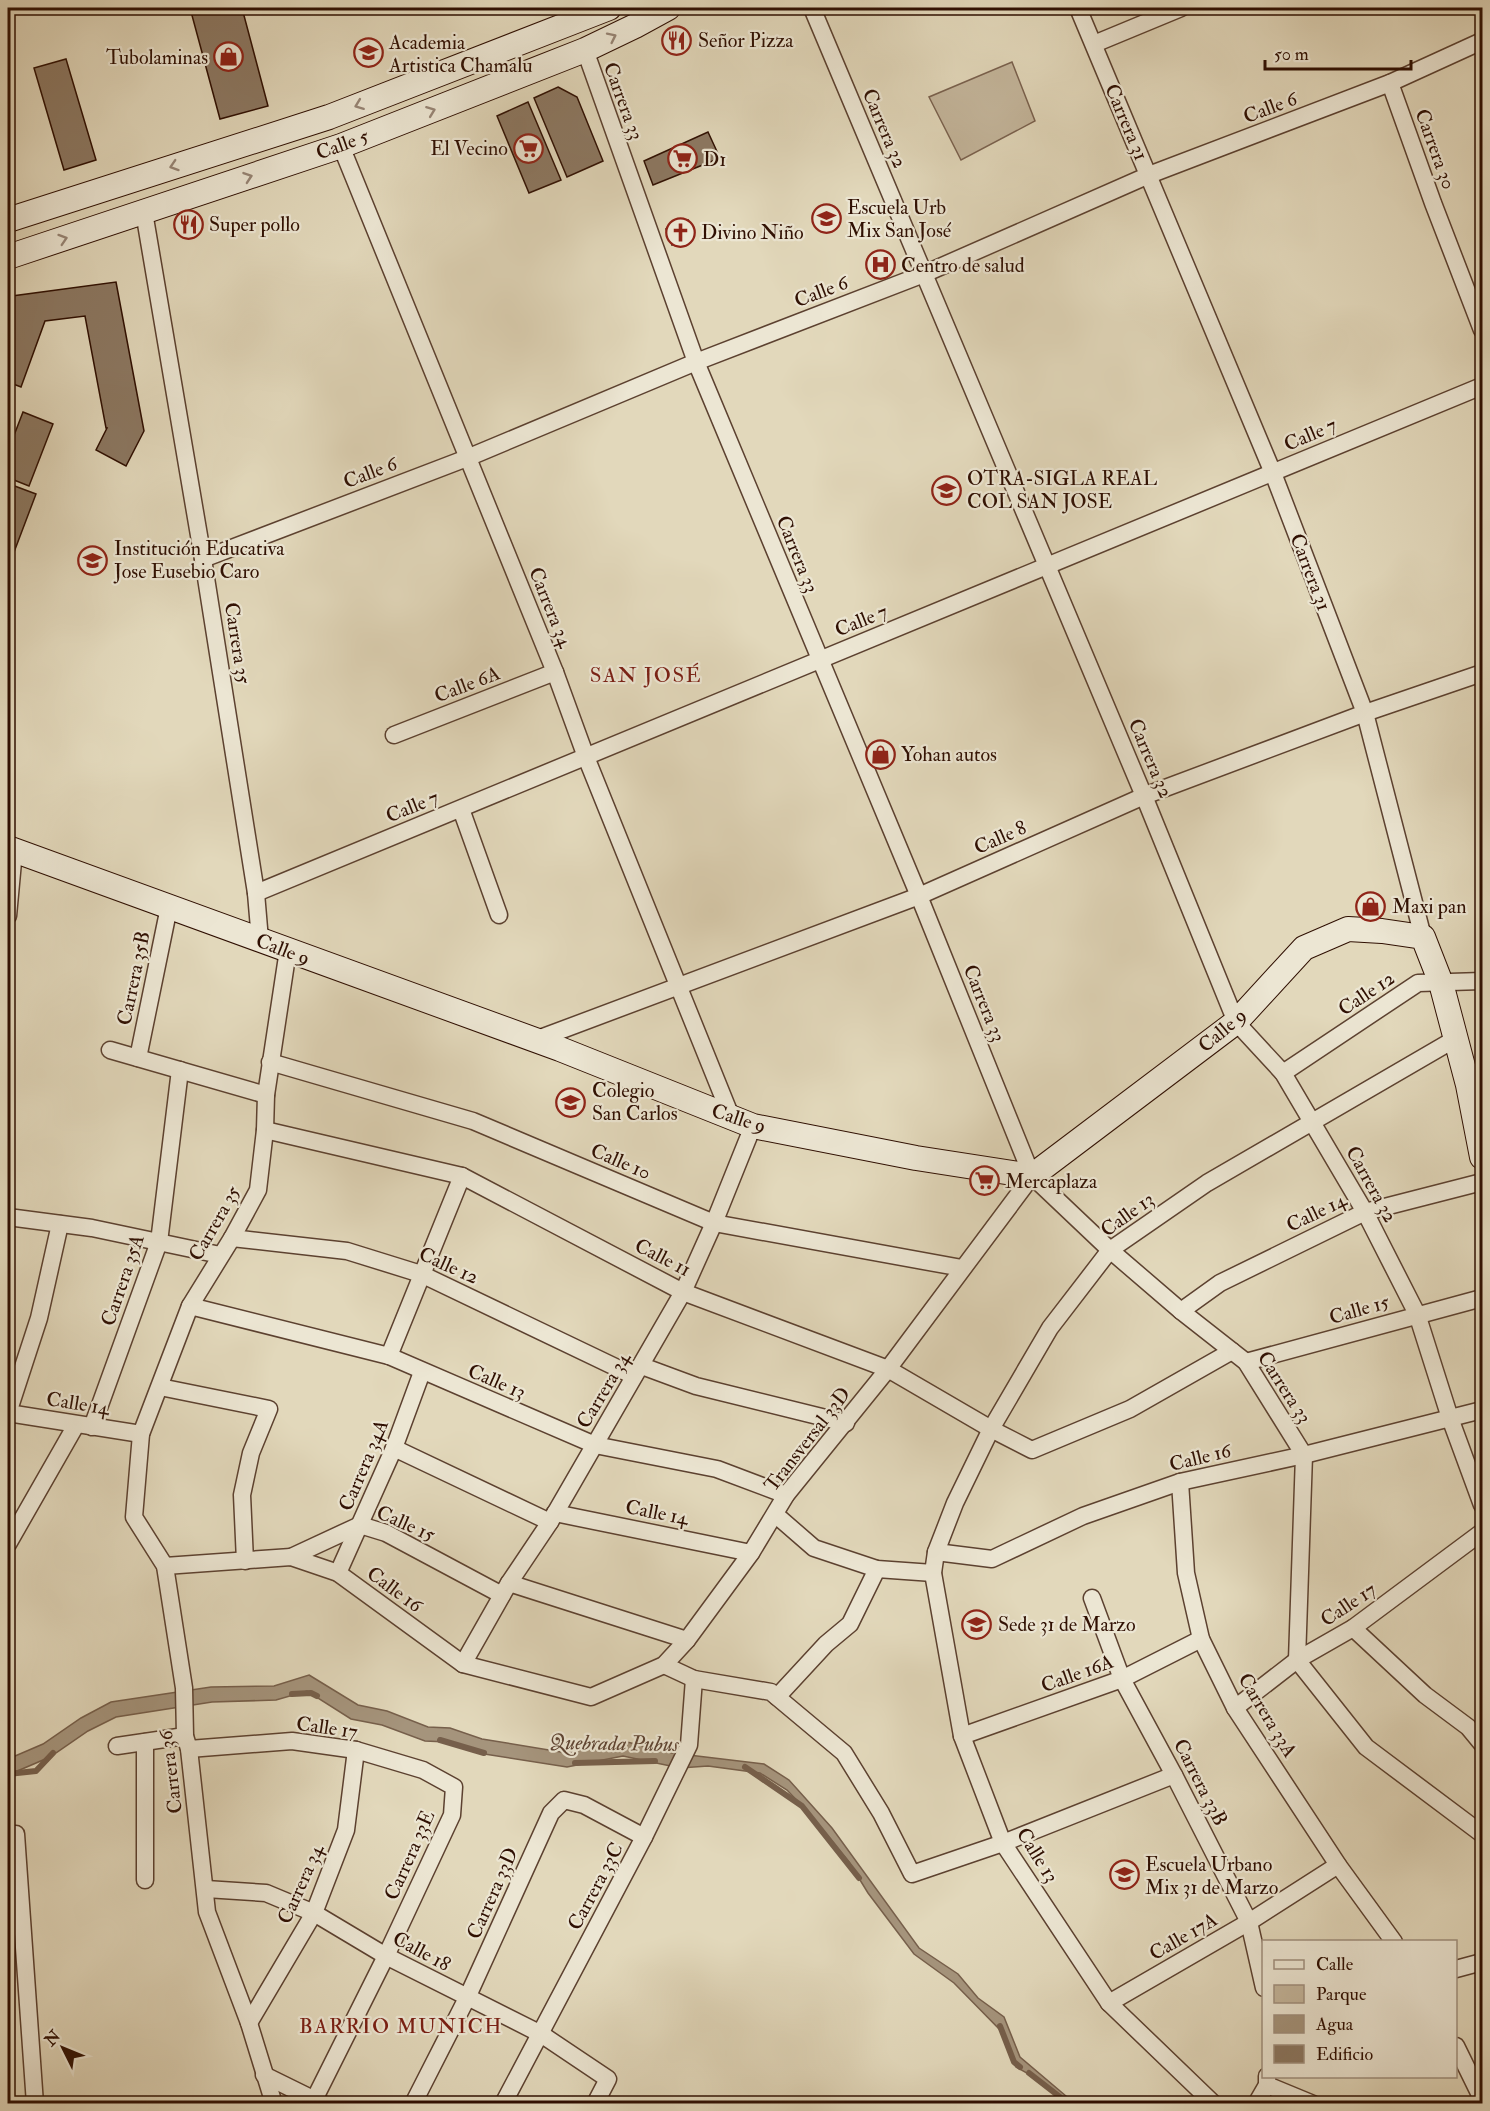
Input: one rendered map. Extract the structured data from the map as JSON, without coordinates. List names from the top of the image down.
{
  "streets": {
    "street": [
      "Carrera 33",
      "Calle 6",
      "Carrera 31",
      "Carrera 32",
      "Calle 5",
      "Carrera 30",
      "Calle 7",
      "Carrera 34",
      "Carrera 35",
      "Calle 6A",
      "Calle 8",
      "Calle 9",
      "Carrera 35B",
      "Calle 12",
      "Calle 10",
      "Calle 14",
      "Calle 13",
      "Calle 11",
      "Carrera 35A",
      "Calle 15",
      "Transversal 33D",
      "Calle 16",
      "Carrera 34A",
      "Calle 17",
      "Calle 16A",
      "Carrera 33A",
      "Carrera 36",
      "Carrera 33B",
      "Carrera 33E",
      "Carrera 33C",
      "Carrera 33D",
      "Calle 17A",
      "Calle 18"
    ]
  },
  "crossings": [
    ["Carrera 33", "Calle 6"],
    ["Carrera 33", "Calle 5"],
    ["Carrera 33", "Calle 7"],
    ["Carrera 33", "Calle 8"],
    ["Carrera 33", "Calle 9"],
    ["Carrera 33", "Calle 14"],
    ["Carrera 33", "Calle 13"],
    ["Carrera 33", "Calle 11"],
    ["Carrera 33", "Calle 15"],
    ["Carrera 33", "Transversal 33D"],
    ["Carrera 33", "Calle 16"],
    ["Carrera 33", "Calle 17"],
    ["Calle 6", "Carrera 31"],
    ["Calle 6", "Carrera 32"],
    ["Calle 6", "Carrera 30"],
    ["Calle 6", "Carrera 34"],
    ["Calle 6", "Carrera 35"],
    ["Carrera 31", "Calle 7"],
    ["Carrera 31", "Calle 8"],
    ["Carrera 31", "Calle 9"],
    ["Carrera 31", "Calle 12"],
    ["Carrera 31", "Calle 13"],
    ["Carrera 32", "Calle 7"],
    ["Carrera 32", "Calle 8"],
    ["Carrera 32", "Calle 9"],
    ["Carrera 32", "Calle 12"],
    ["Carrera 32", "Calle 14"],
    ["Carrera 32", "Calle 13"],
    ["Carrera 32", "Calle 15"],
    ["Carrera 32", "Calle 16"],
    ["Calle 5", "Carrera 34"],
    ["Calle 5", "Carrera 35"],
    ["Calle 7", "Carrera 34"],
    ["Calle 7", "Carrera 35"],
    ["Carrera 34", "Calle 6A"],
    ["Carrera 34", "Calle 8"],
    ["Carrera 34", "Calle 9"],
    ["Carrera 34", "Calle 12"],
    ["Carrera 34", "Calle 10"],
    ["Carrera 34", "Calle 14"],
    ["Carrera 34", "Calle 13"],
    ["Carrera 34", "Calle 11"],
    ["Carrera 34", "Calle 15"],
    ["Carrera 34", "Calle 16"],
    ["Carrera 34", "Calle 17"],
    ["Carrera 34", "Carrera 36"],
    ["Carrera 34", "Calle 18"],
    ["Carrera 35", "Calle 9"],
    ["Carrera 35", "Calle 12"],
    ["Carrera 35", "Calle 10"],
    ["Carrera 35", "Calle 14"],
    ["Carrera 35", "Calle 13"],
    ["Carrera 35", "Calle 11"],
    ["Carrera 35", "Carrera 36"],
    ["Calle 8", "Calle 9"],
    ["Calle 9", "Carrera 35B"],
    ["Calle 9", "Transversal 33D"],
    ["Calle 12", "Transversal 33D"],
    ["Calle 10", "Transversal 33D"],
    ["Calle 14", "Carrera 35A"],
    ["Calle 14", "Transversal 33D"],
    ["Calle 14", "Carrera 34A"],
    ["Calle 14", "Carrera 36"],
    ["Calle 13", "Calle 11"],
    ["Calle 13", "Transversal 33D"],
    ["Calle 13", "Calle 16"],
    ["Calle 13", "Carrera 34A"],
    ["Calle 13", "Calle 16A"],
    ["Calle 13", "Calle 17A"],
    ["Calle 11", "Transversal 33D"],
    ["Calle 15", "Transversal 33D"],
    ["Calle 15", "Calle 16"],
    ["Calle 15", "Carrera 34A"],
    ["Transversal 33D", "Calle 16"],
    ["Calle 16", "Carrera 34A"],
    ["Calle 16", "Carrera 33A"],
    ["Calle 16", "Carrera 36"],
    ["Calle 17", "Carrera 33A"],
    ["Calle 17", "Carrera 36"],
    ["Calle 17", "Carrera 33E"],
    ["Calle 16A", "Carrera 33A"],
    ["Calle 16A", "Carrera 33B"],
    ["Carrera 33A", "Calle 17A"],
    ["Carrera 36", "Calle 18"],
    ["Carrera 33B", "Calle 17A"],
    ["Carrera 33E", "Calle 18"],
    ["Carrera 33C", "Carrera 33D"],
    ["Carrera 33C", "Calle 18"],
    ["Carrera 33D", "Calle 18"]
  ],
  "districts": ["SAN JOSÉ", "BARRIO MUNICH"],
  "water": ["Quebrada Pubus"],
  "places": {
    "restaurant": ["Señor Pizza", "Super pollo"],
    "school or university": [
      "Academia Artistica Chamalu",
      "Escuela Urb Mix San José",
      "OTRA-SIGLA REAL COL SAN JOSE",
      "Institución Educativa Jose Eusebio Caro",
      "Colegio San Carlos",
      "Sede 31 de Marzo",
      "Escuela Urbano Mix 31 de Marzo"
    ],
    "shop": ["Tubolaminas", "Yohan autos", "Maxi pan"],
    "supermarket": ["El Vecino", "D1", "Mercaplaza"],
    "church": ["Divino Niño"],
    "hospital": ["Centro de salud"]
  },
  "legend": [
    "Calle",
    "Parque",
    "Agua",
    "Edificio"
  ],
  "scale_bar": "50 m",
  "north": "top left"
}
